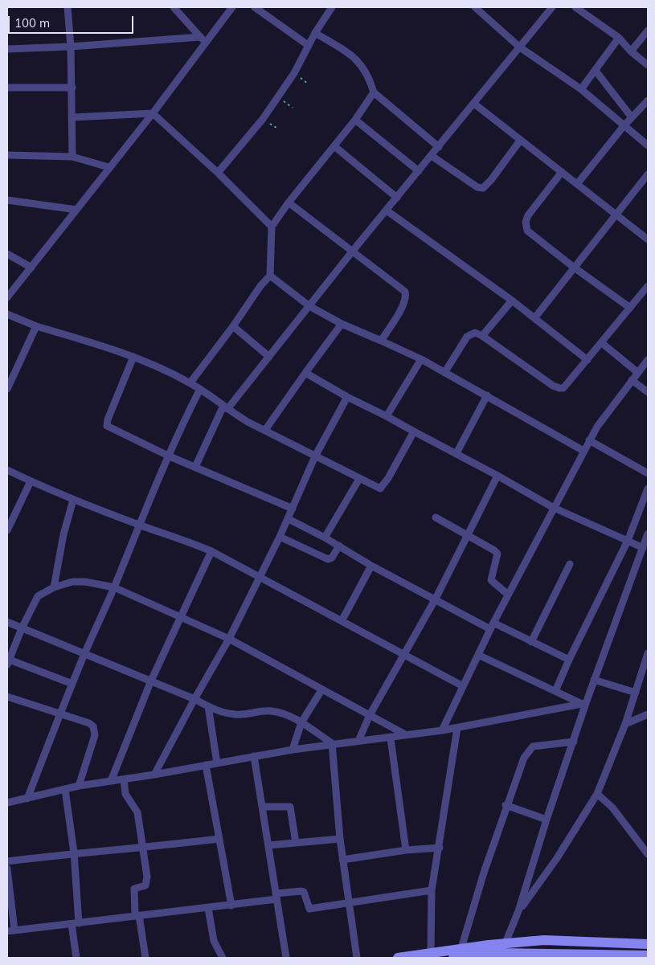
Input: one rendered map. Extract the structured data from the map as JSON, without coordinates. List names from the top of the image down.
{
  "scale_bar": "100 m"
}
